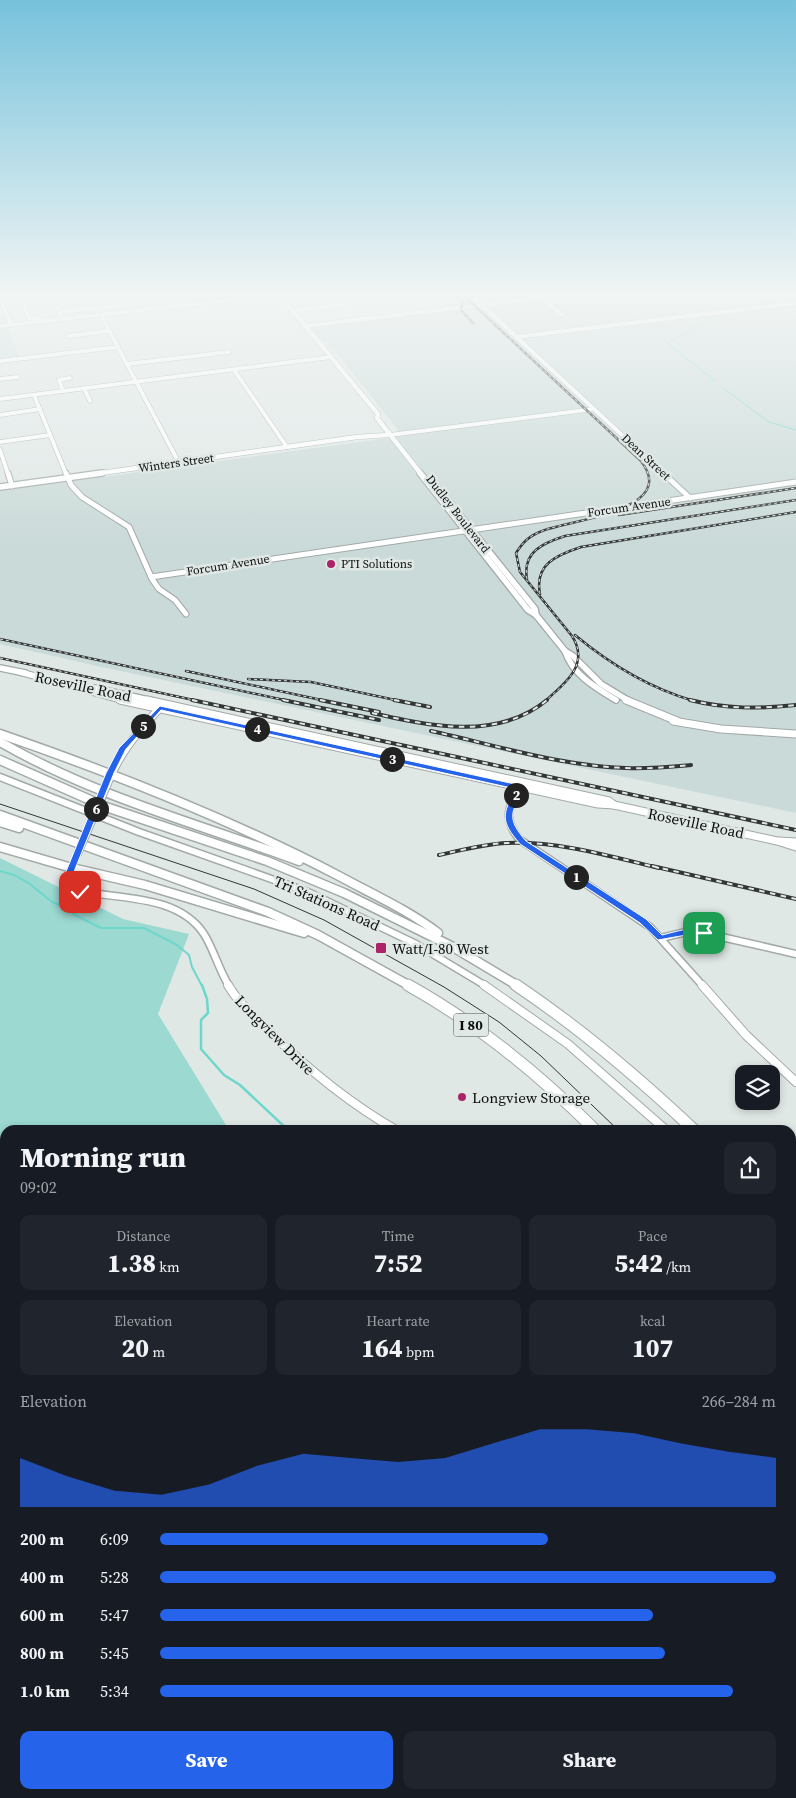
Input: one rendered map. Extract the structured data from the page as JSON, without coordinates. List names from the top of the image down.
{
  "streets": {
    "highway": ["I 80"],
    "main road": [
      "Winters Street",
      "Dudley Boulevard",
      "Roseville Road",
      "Longview Drive"
    ],
    "street": ["Dean Street", "Forcum Avenue", "Tri Stations Road"]
  },
  "crossings": [
    ["Dean Street", "Winters Street"],
    ["Dean Street", "Forcum Avenue"],
    ["Winters Street", "Dudley Boulevard"],
    ["Forcum Avenue", "Dudley Boulevard"],
    ["Roseville Road", "Longview Drive"]
  ],
  "places": {
    "other": ["PTI Solutions", "Longview Storage"],
    "transit": ["Watt/I-80 West"]
  },
  "page": {
    "pins": [
      "5",
      "4",
      "3",
      "2",
      "6",
      "1"
    ],
    "heading": ["Morning run", "09:02"],
    "stats": [
      ["Distance", "1.38 km"],
      ["Time", "7:52"],
      ["Pace", "5:42 /km"],
      ["Elevation", "20 m"],
      ["Heart rate", "164 bpm"],
      ["kcal", "107"]
    ],
    "chart": ["Elevation", "266–284 m"],
    "list": [
      {
        "name": "200 m",
        "note": "6:09"
      },
      {
        "name": "400 m",
        "note": "5:28"
      },
      {
        "name": "600 m",
        "note": "5:47"
      },
      {
        "name": "800 m",
        "note": "5:45"
      },
      {
        "name": "1.0 km",
        "note": "5:34"
      }
    ],
    "buttons": ["Save", "Share"]
  }
}
